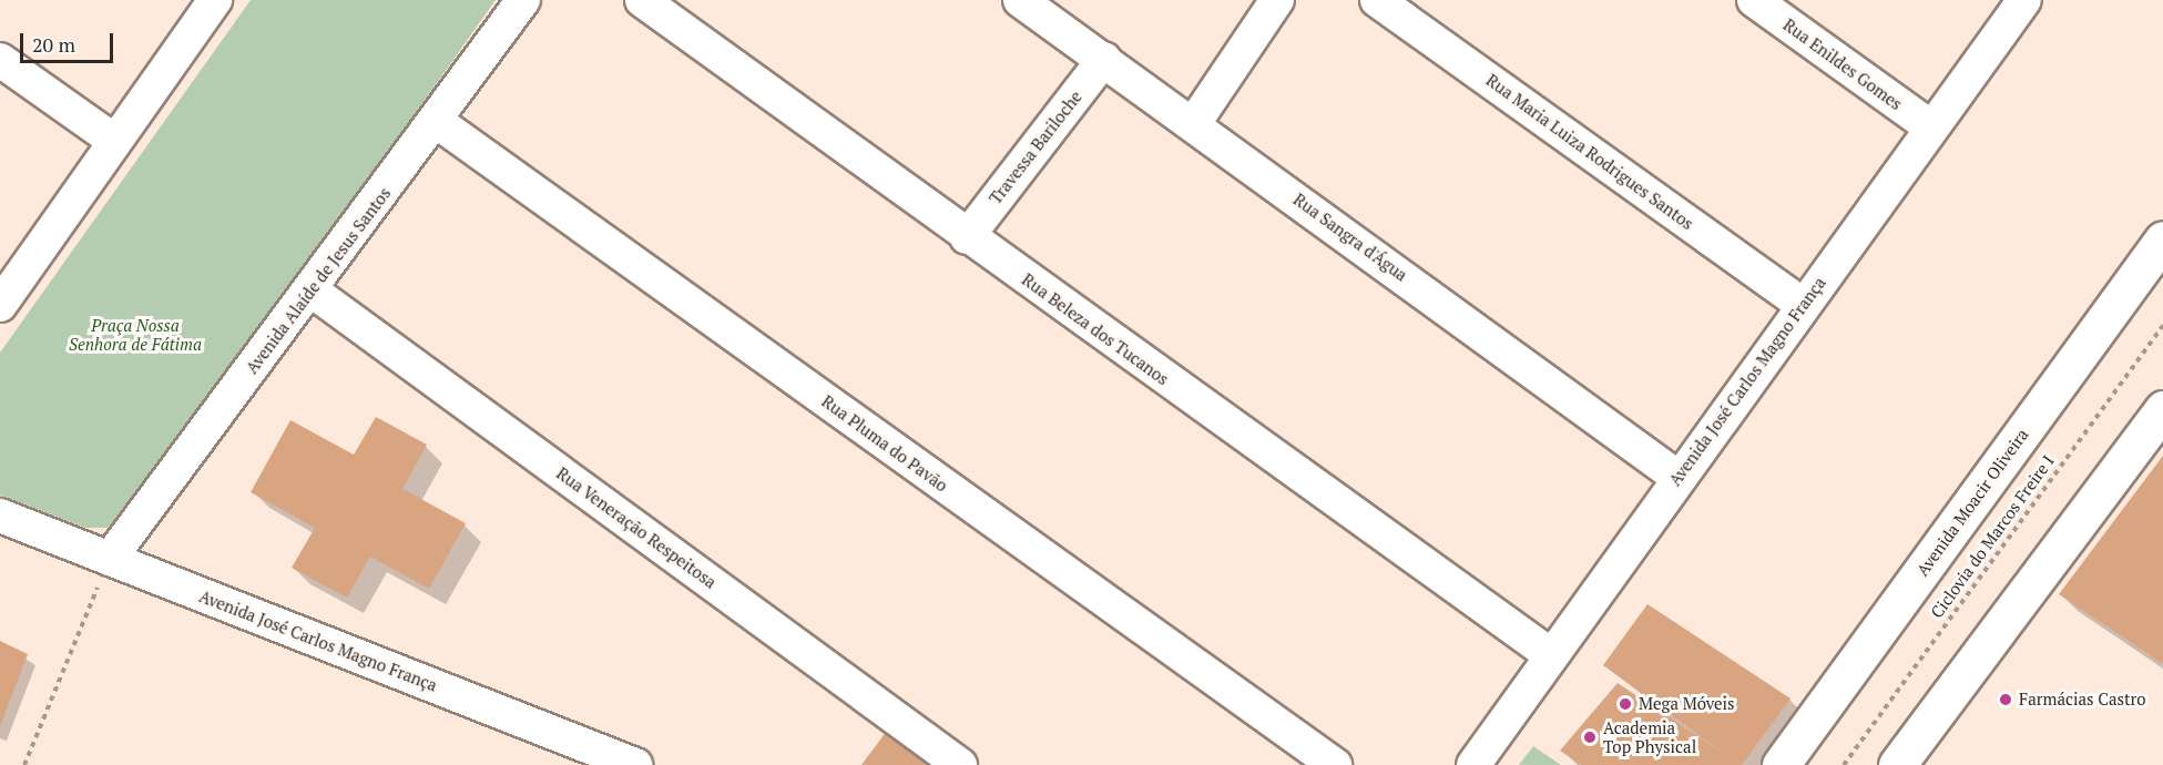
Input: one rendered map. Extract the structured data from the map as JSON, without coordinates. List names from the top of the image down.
{
  "streets": {
    "main road": ["Avenida Moacir Oliveira"],
    "street": [
      "Rua Enildes Gomes",
      "Travessa Bariloche",
      "Rua Maria Luiza Rodrigues Santos",
      "Rua Sangra d'Água",
      "Avenida Alaíde de Jesus Santos",
      "Rua Beleza dos Tucanos",
      "Avenida José Carlos Magno França",
      "Rua Pluma do Pavão",
      "Rua Veneração Respeitosa"
    ],
    "path": ["Ciclovia do Marcos Freire I"]
  },
  "crossings": [
    ["Rua Enildes Gomes", "Avenida José Carlos Magno França"],
    ["Travessa Bariloche", "Rua Sangra d'Água"],
    ["Travessa Bariloche", "Rua Beleza dos Tucanos"],
    ["Rua Maria Luiza Rodrigues Santos", "Avenida José Carlos Magno França"],
    ["Rua Sangra d'Água", "Avenida José Carlos Magno França"],
    ["Avenida Alaíde de Jesus Santos", "Avenida José Carlos Magno França"],
    ["Avenida Alaíde de Jesus Santos", "Rua Pluma do Pavão"],
    ["Avenida Alaíde de Jesus Santos", "Rua Veneração Respeitosa"],
    ["Rua Beleza dos Tucanos", "Avenida José Carlos Magno França"]
  ],
  "parks": ["Praça Nossa Senhora de Fátima"],
  "places": ["Farmácias Castro", "Mega Móveis", "Academia Top Physical"],
  "scale_bar": "20 m"
}
